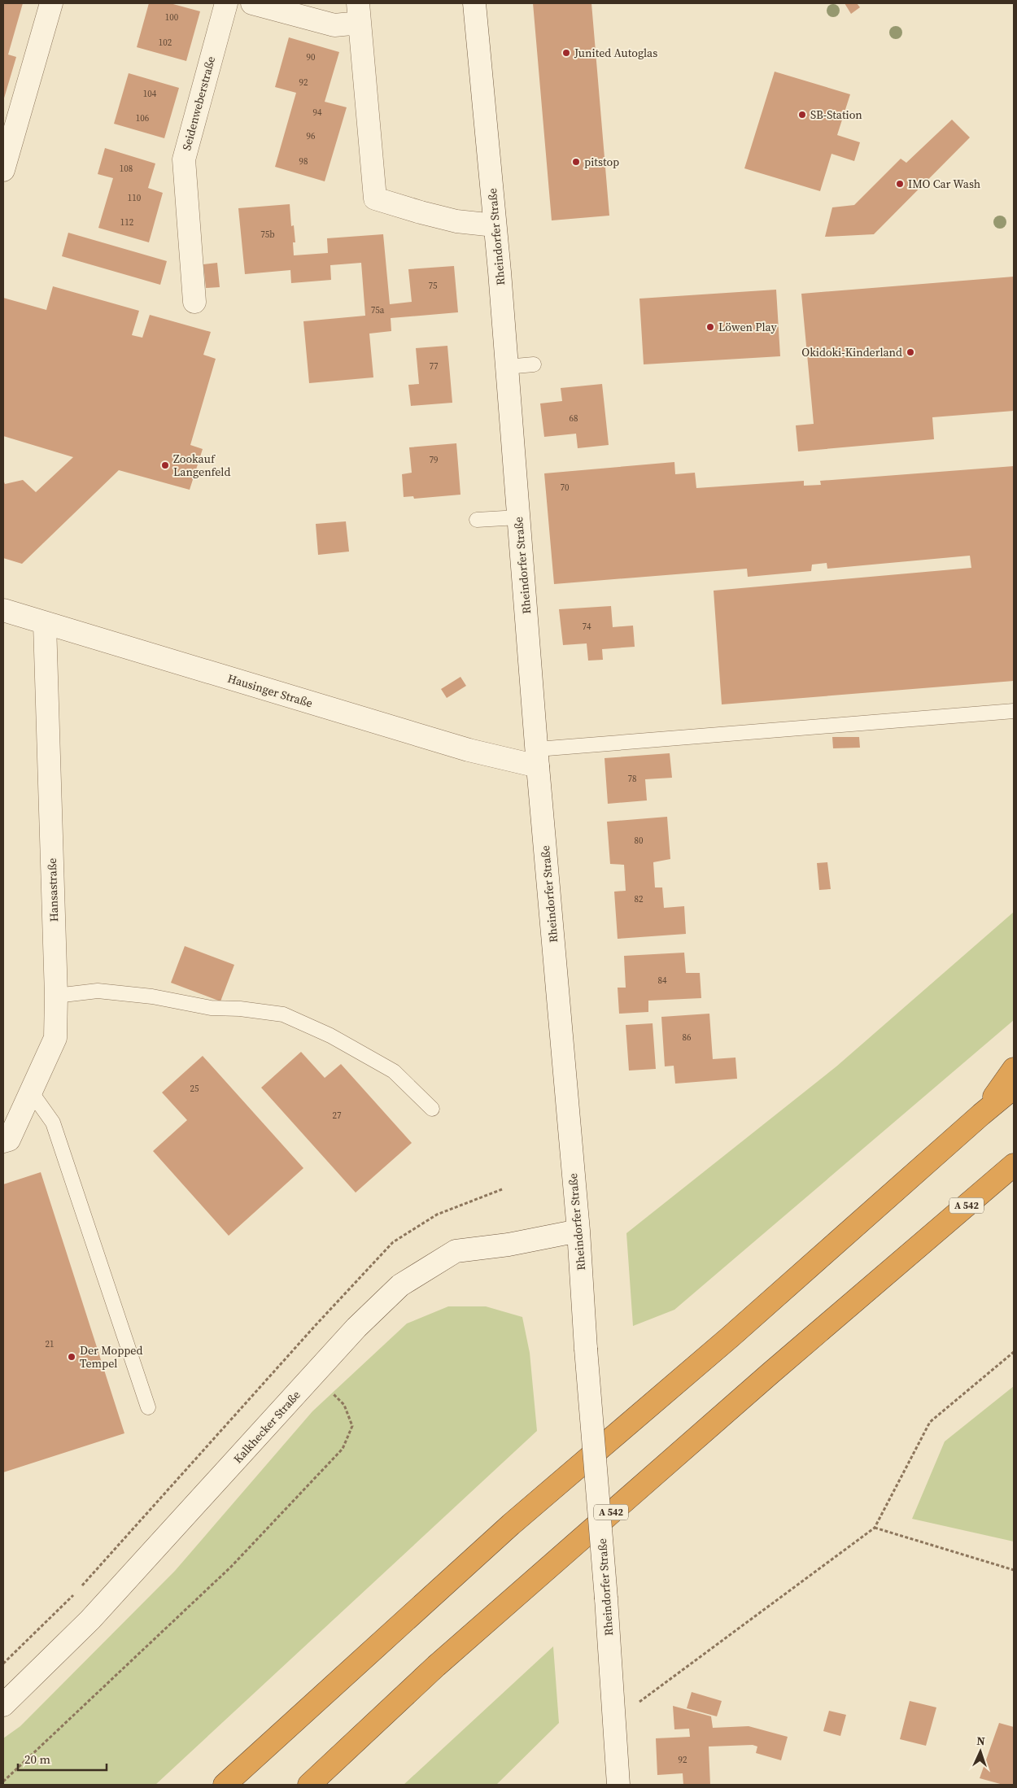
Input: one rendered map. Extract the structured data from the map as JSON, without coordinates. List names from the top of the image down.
{
  "streets": {
    "highway": ["A 542"],
    "main road": [
      "Seidenweberstraße",
      "Rheindorfer Straße",
      "Hausinger Straße",
      "Hansastraße",
      "Kalkhecker Straße"
    ]
  },
  "crossings": [
    ["Rheindorfer Straße", "Hausinger Straße"],
    ["Rheindorfer Straße", "Kalkhecker Straße"],
    ["Hausinger Straße", "Hansastraße"]
  ],
  "places": [
    "Junited Autoglas",
    "SB-Station",
    "pitstop",
    "IMO Car Wash",
    "Löwen Play",
    "Okidoki-Kinderland",
    "Zookauf Langenfeld",
    "Der Mopped Tempel"
  ],
  "house_numbers": [
    "100",
    "102",
    "90",
    "92",
    "104",
    "94",
    "106",
    "96",
    "98",
    "108",
    "110",
    "112",
    "75b",
    "75",
    "75a",
    "77",
    "68",
    "79",
    "70",
    "74",
    "78",
    "80",
    "82",
    "84",
    "86",
    "25",
    "27",
    "21",
    "92"
  ],
  "scale_bar": "20 m",
  "north": "top"
}
